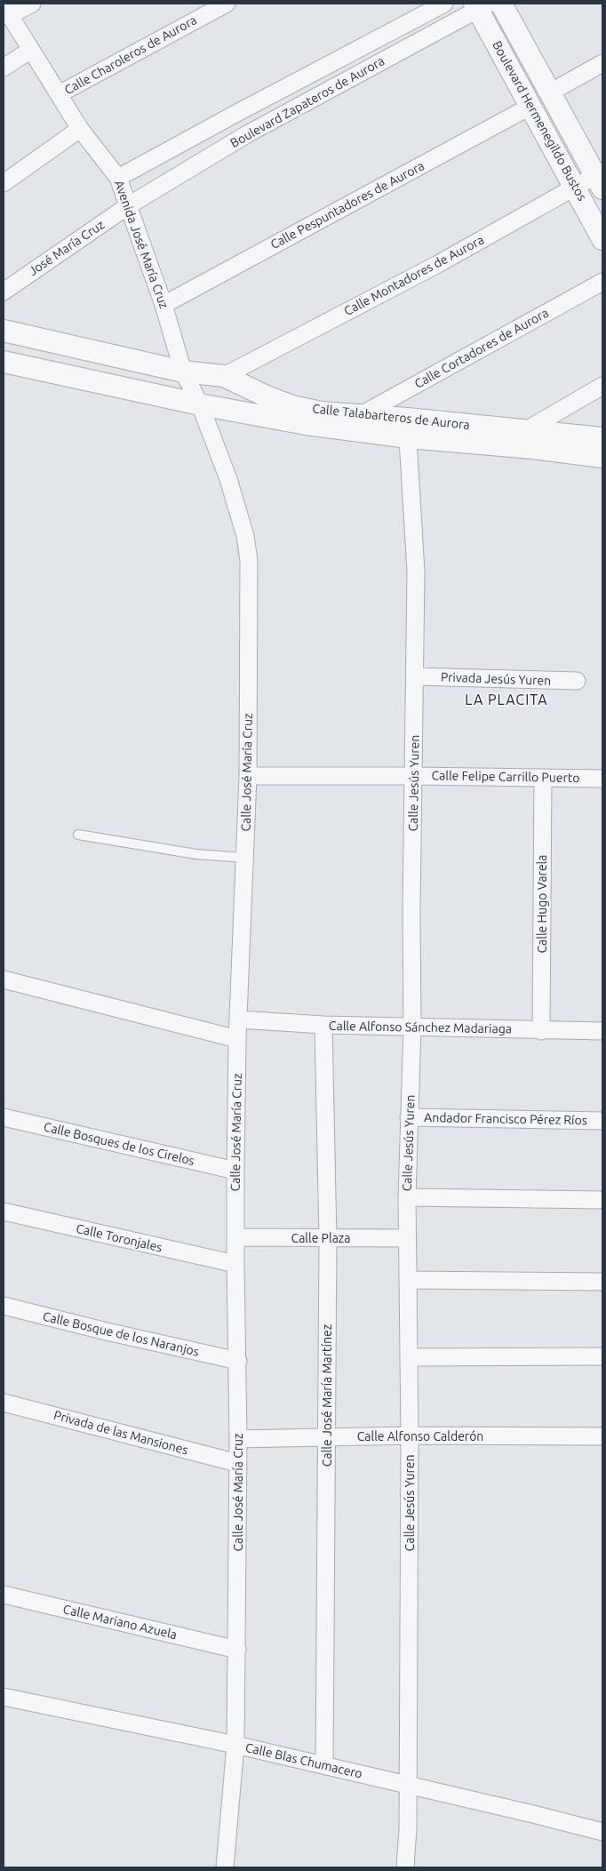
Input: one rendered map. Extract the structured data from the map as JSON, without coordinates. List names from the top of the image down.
{
  "streets": {
    "street": [
      "Calle Charoleros de Aurora",
      "Boulevard Zapateros de Aurora",
      "Boulevard Hermenegildo Bustos",
      "Calle Pespuntadores de Aurora",
      "Avenida José María Cruz",
      "José María Cruz",
      "Calle Montadores de Aurora",
      "Calle Cortadores de Aurora",
      "Calle Talabarteros de Aurora",
      "Privada Jesús Yuren",
      "Calle José María Cruz",
      "Calle Felipe Carrillo Puerto",
      "Calle Jesús Yuren",
      "Calle Hugo Varela",
      "Calle Alfonso Sánchez Madariaga",
      "Andador Francisco Pérez Ríos",
      "Calle Bosques de los Cirelos",
      "Calle Toronjales",
      "Calle Plaza",
      "Calle Bosque de los Naranjos",
      "Calle José María Martínez",
      "Privada de las Mansiones",
      "Calle Alfonso Calderón",
      "Calle Mariano Azuela",
      "Calle Blas Chumacero"
    ]
  },
  "crossings": [
    ["Calle Charoleros de Aurora", "Avenida José María Cruz"],
    ["Boulevard Zapateros de Aurora", "Boulevard Hermenegildo Bustos"],
    ["Boulevard Zapateros de Aurora", "Avenida José María Cruz"],
    ["Boulevard Zapateros de Aurora", "José María Cruz"],
    ["Boulevard Hermenegildo Bustos", "Calle Pespuntadores de Aurora"],
    ["Boulevard Hermenegildo Bustos", "Calle Montadores de Aurora"],
    ["Calle Pespuntadores de Aurora", "Avenida José María Cruz"],
    ["Avenida José María Cruz", "José María Cruz"],
    ["Avenida José María Cruz", "Calle Talabarteros de Aurora"],
    ["Avenida José María Cruz", "Calle José María Cruz"],
    ["Calle Montadores de Aurora", "Calle Talabarteros de Aurora"],
    ["Calle Cortadores de Aurora", "Calle Talabarteros de Aurora"],
    ["Calle Talabarteros de Aurora", "Calle José María Cruz"],
    ["Calle Talabarteros de Aurora", "Calle Jesús Yuren"],
    ["Privada Jesús Yuren", "Calle Jesús Yuren"],
    ["Calle José María Cruz", "Calle Felipe Carrillo Puerto"],
    ["Calle José María Cruz", "Calle Alfonso Sánchez Madariaga"],
    ["Calle José María Cruz", "Calle Bosques de los Cirelos"],
    ["Calle José María Cruz", "Calle Toronjales"],
    ["Calle José María Cruz", "Calle Plaza"],
    ["Calle José María Cruz", "Calle Bosque de los Naranjos"],
    ["Calle José María Cruz", "Privada de las Mansiones"],
    ["Calle José María Cruz", "Calle Alfonso Calderón"],
    ["Calle José María Cruz", "Calle Mariano Azuela"],
    ["Calle José María Cruz", "Calle Blas Chumacero"],
    ["Calle Felipe Carrillo Puerto", "Calle Jesús Yuren"],
    ["Calle Felipe Carrillo Puerto", "Calle Hugo Varela"],
    ["Calle Jesús Yuren", "Calle Alfonso Sánchez Madariaga"],
    ["Calle Jesús Yuren", "Andador Francisco Pérez Ríos"],
    ["Calle Jesús Yuren", "Calle Plaza"],
    ["Calle Jesús Yuren", "Calle Alfonso Calderón"],
    ["Calle Jesús Yuren", "Calle Blas Chumacero"],
    ["Calle Hugo Varela", "Calle Alfonso Sánchez Madariaga"],
    ["Calle Alfonso Sánchez Madariaga", "Calle José María Martínez"],
    ["Calle Plaza", "Calle José María Martínez"],
    ["Calle José María Martínez", "Calle Alfonso Calderón"],
    ["Calle José María Martínez", "Calle Blas Chumacero"]
  ],
  "districts": ["LA PLACITA"]
}
